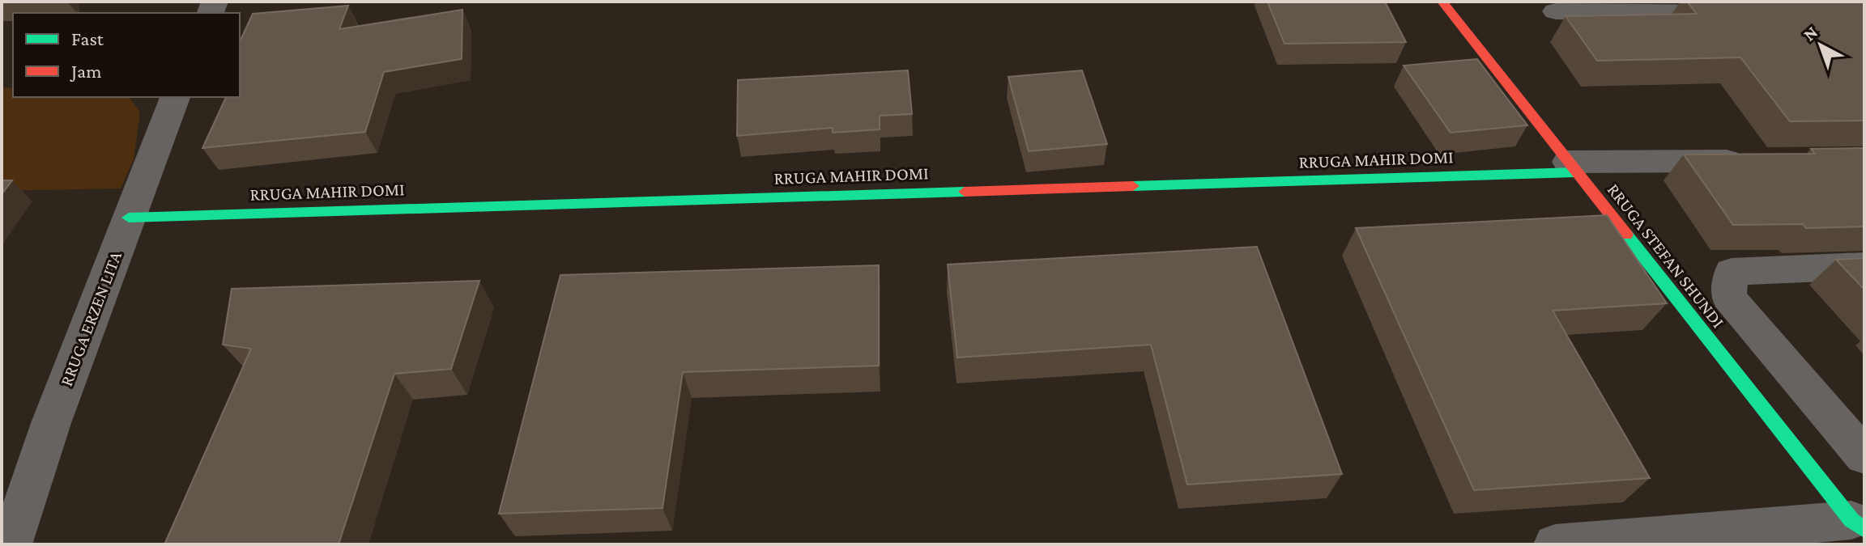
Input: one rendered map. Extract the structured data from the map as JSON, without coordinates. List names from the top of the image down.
{
  "streets": {
    "street": ["RRUGA MAHIR DOMI", "RRUGA STEFAN SHUNDI", "RRUGA ERZEN LITA"]
  },
  "crossings": [
    ["RRUGA MAHIR DOMI", "RRUGA STEFAN SHUNDI"],
    ["RRUGA MAHIR DOMI", "RRUGA ERZEN LITA"]
  ],
  "legend": ["Fast", "Jam"],
  "north": "top left"
}
